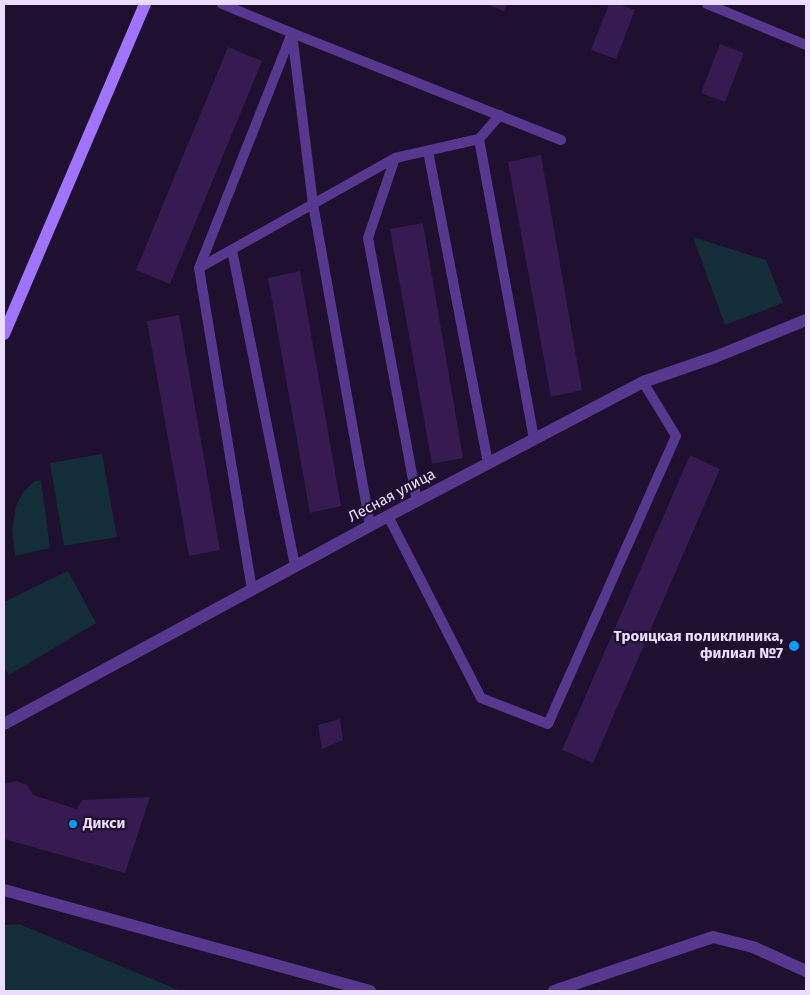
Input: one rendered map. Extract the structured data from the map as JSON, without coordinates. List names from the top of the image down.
{
  "streets": {
    "street": ["Лесная улица"]
  },
  "places": ["Троицкая поликлиника, филиал №7", "Дикси"]
}
